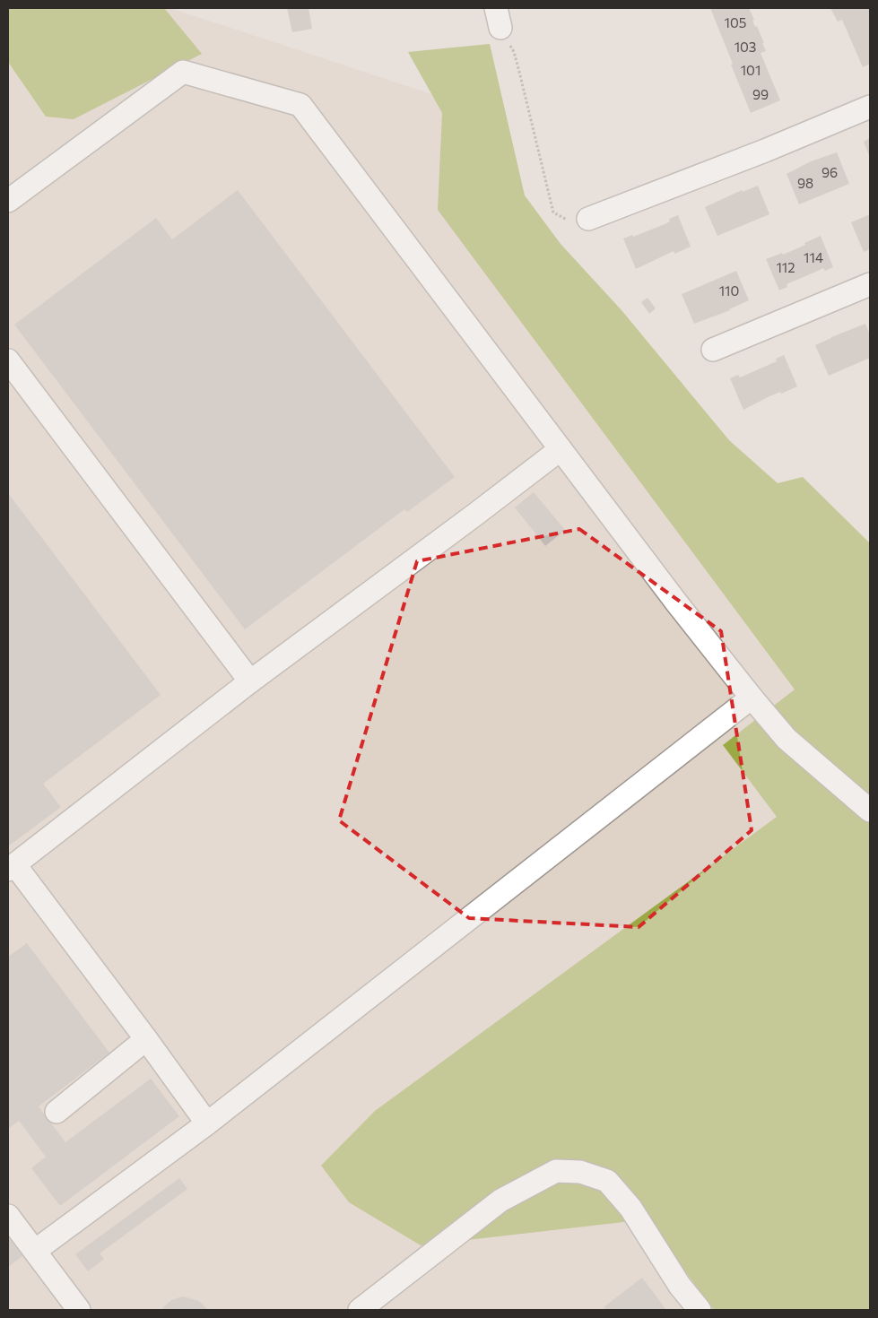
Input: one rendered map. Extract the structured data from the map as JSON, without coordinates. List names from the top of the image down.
{
  "house_numbers": [
    "105",
    "103",
    "101",
    "99",
    "96",
    "98",
    "114",
    "112",
    "110"
  ]
}
